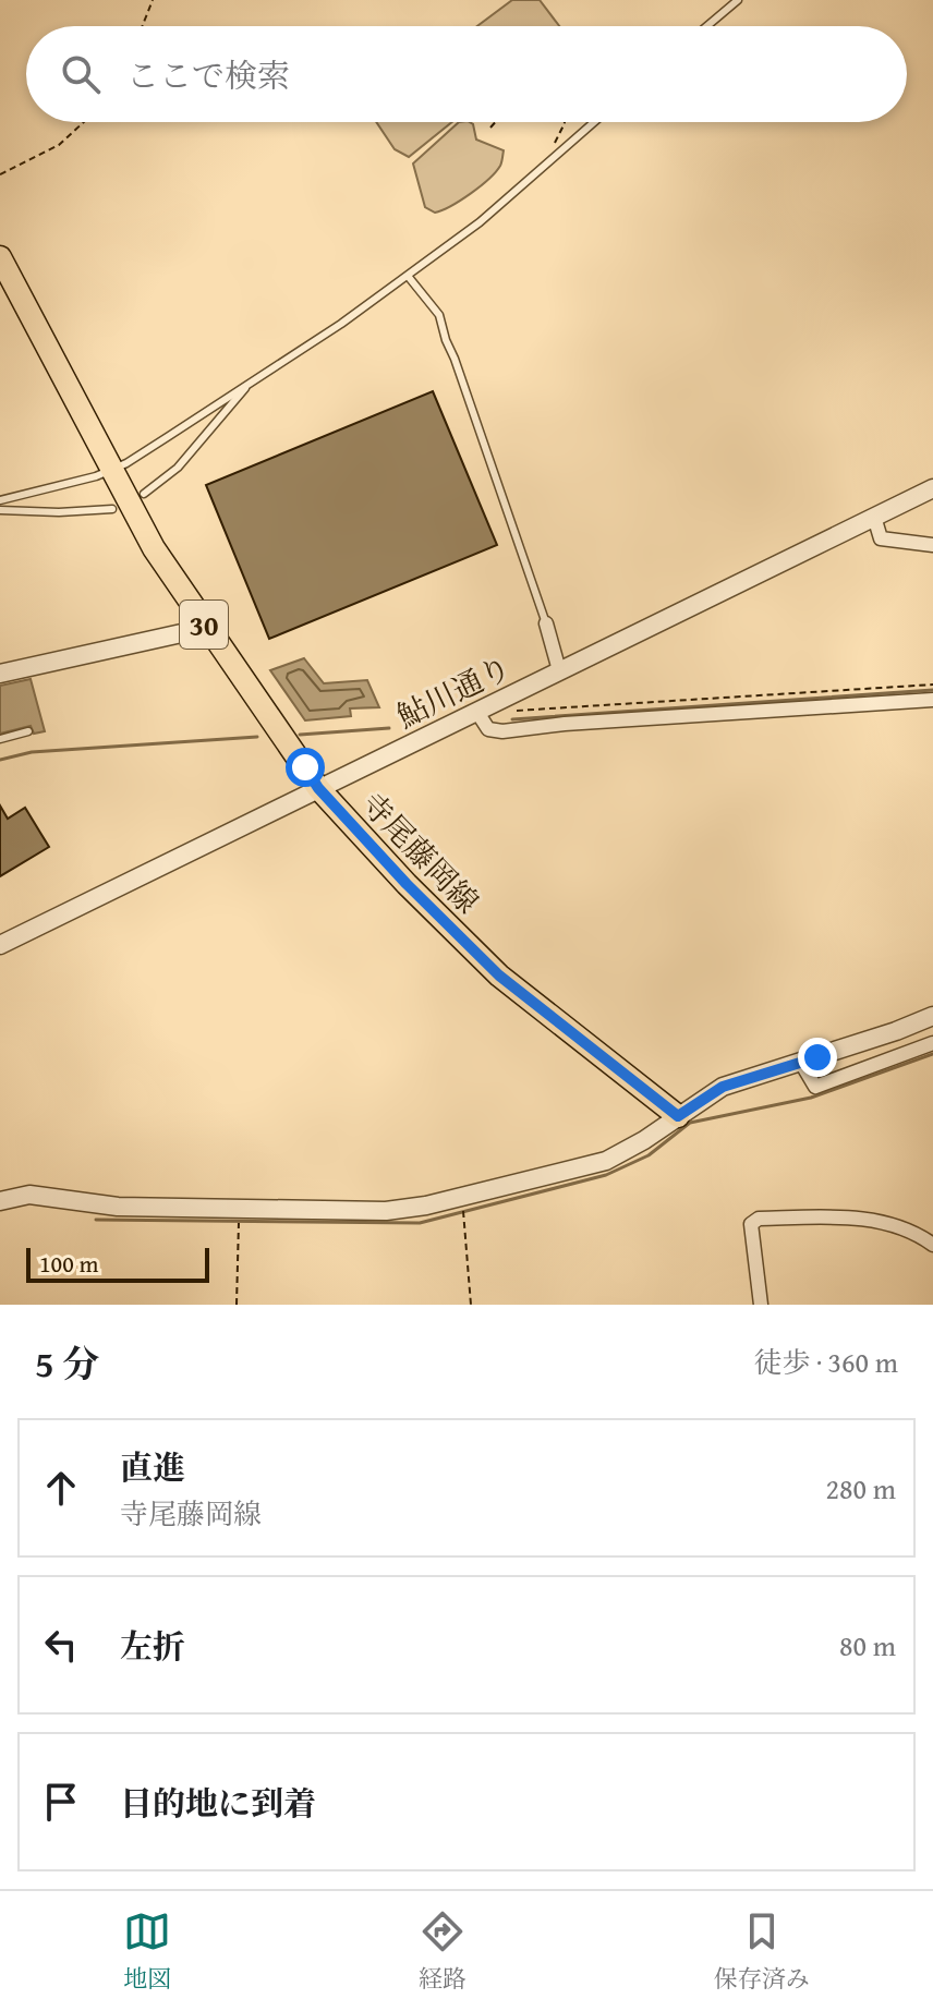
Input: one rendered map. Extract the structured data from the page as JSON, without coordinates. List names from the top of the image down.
{
  "streets": {
    "main road": ["30", "寺尾藤岡線"],
    "street": ["鮎川通り"]
  },
  "crossings": [
    ["鮎川通り", "寺尾藤岡線"]
  ],
  "scale_bar": "100 m",
  "page": {
    "search": "ここで検索",
    "scale": "100 m",
    "heading": ["5 分", "徒歩 · 360 m"],
    "list": [
      ["直進", "寺尾藤岡線", "280 m"],
      ["左折", "80 m"],
      "目的地に到着"
    ],
    "nav": ["地図", "経路", "保存済み"]
  }
}
